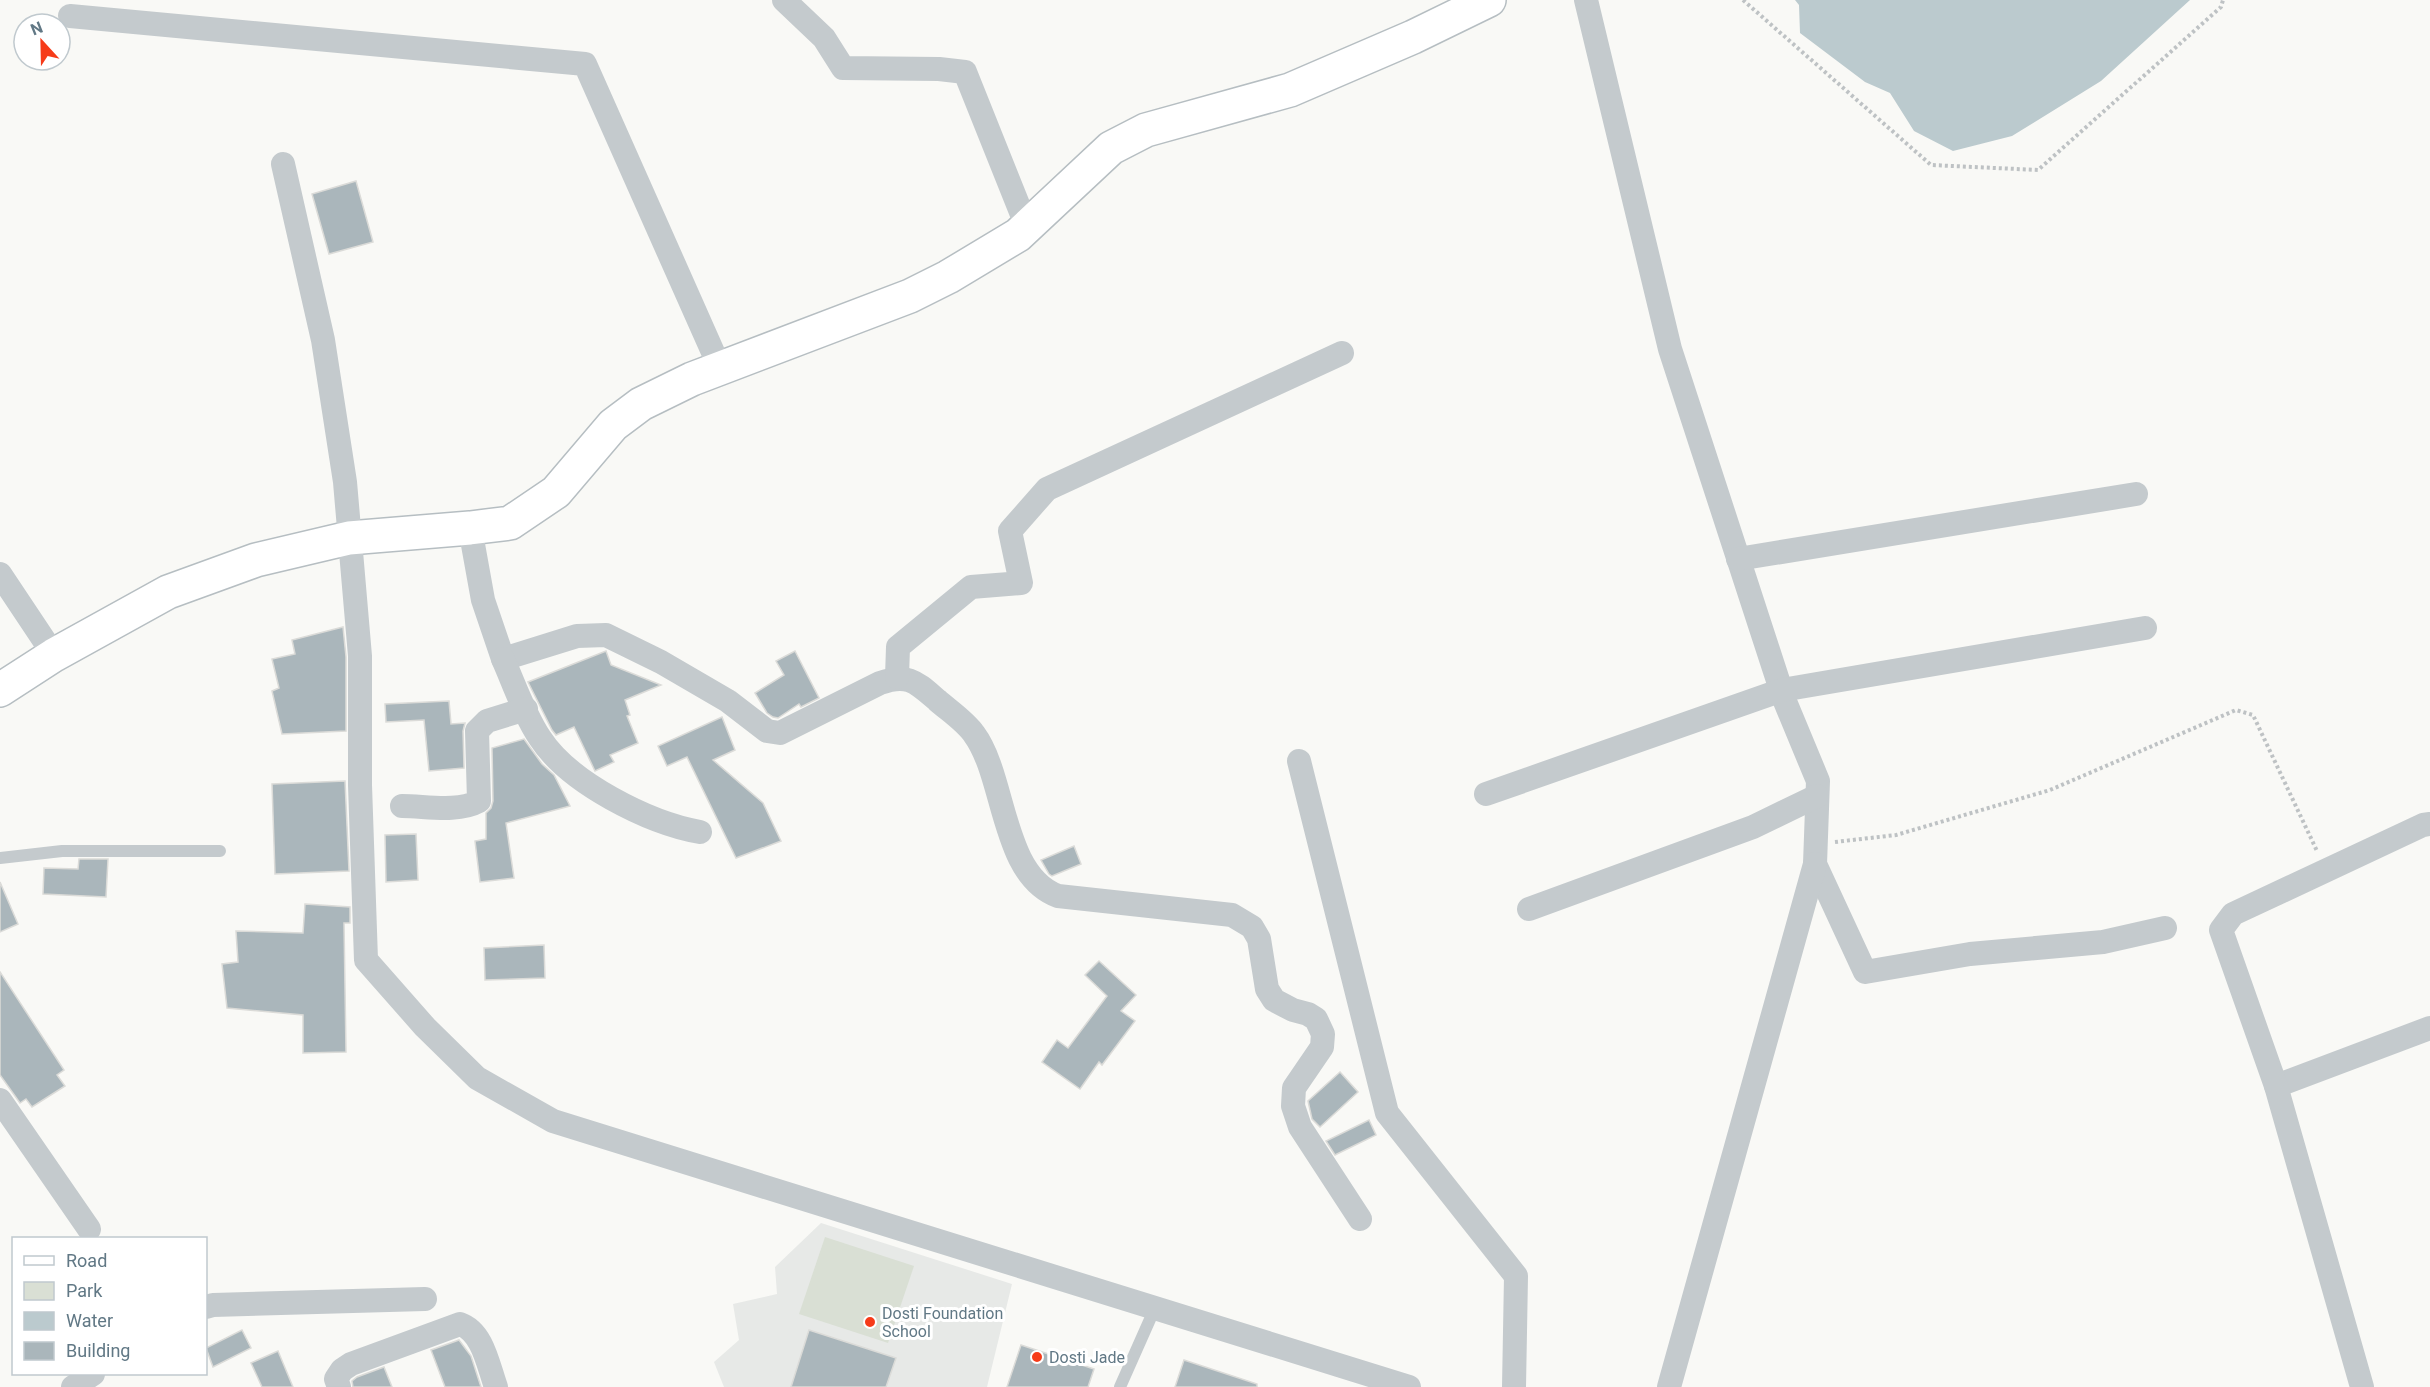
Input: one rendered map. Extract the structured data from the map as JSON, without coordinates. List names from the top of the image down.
{
  "places": ["Dosti Foundation School", "Dosti Jade"],
  "legend": [
    "Road",
    "Park",
    "Water",
    "Building"
  ],
  "north": "top"
}
